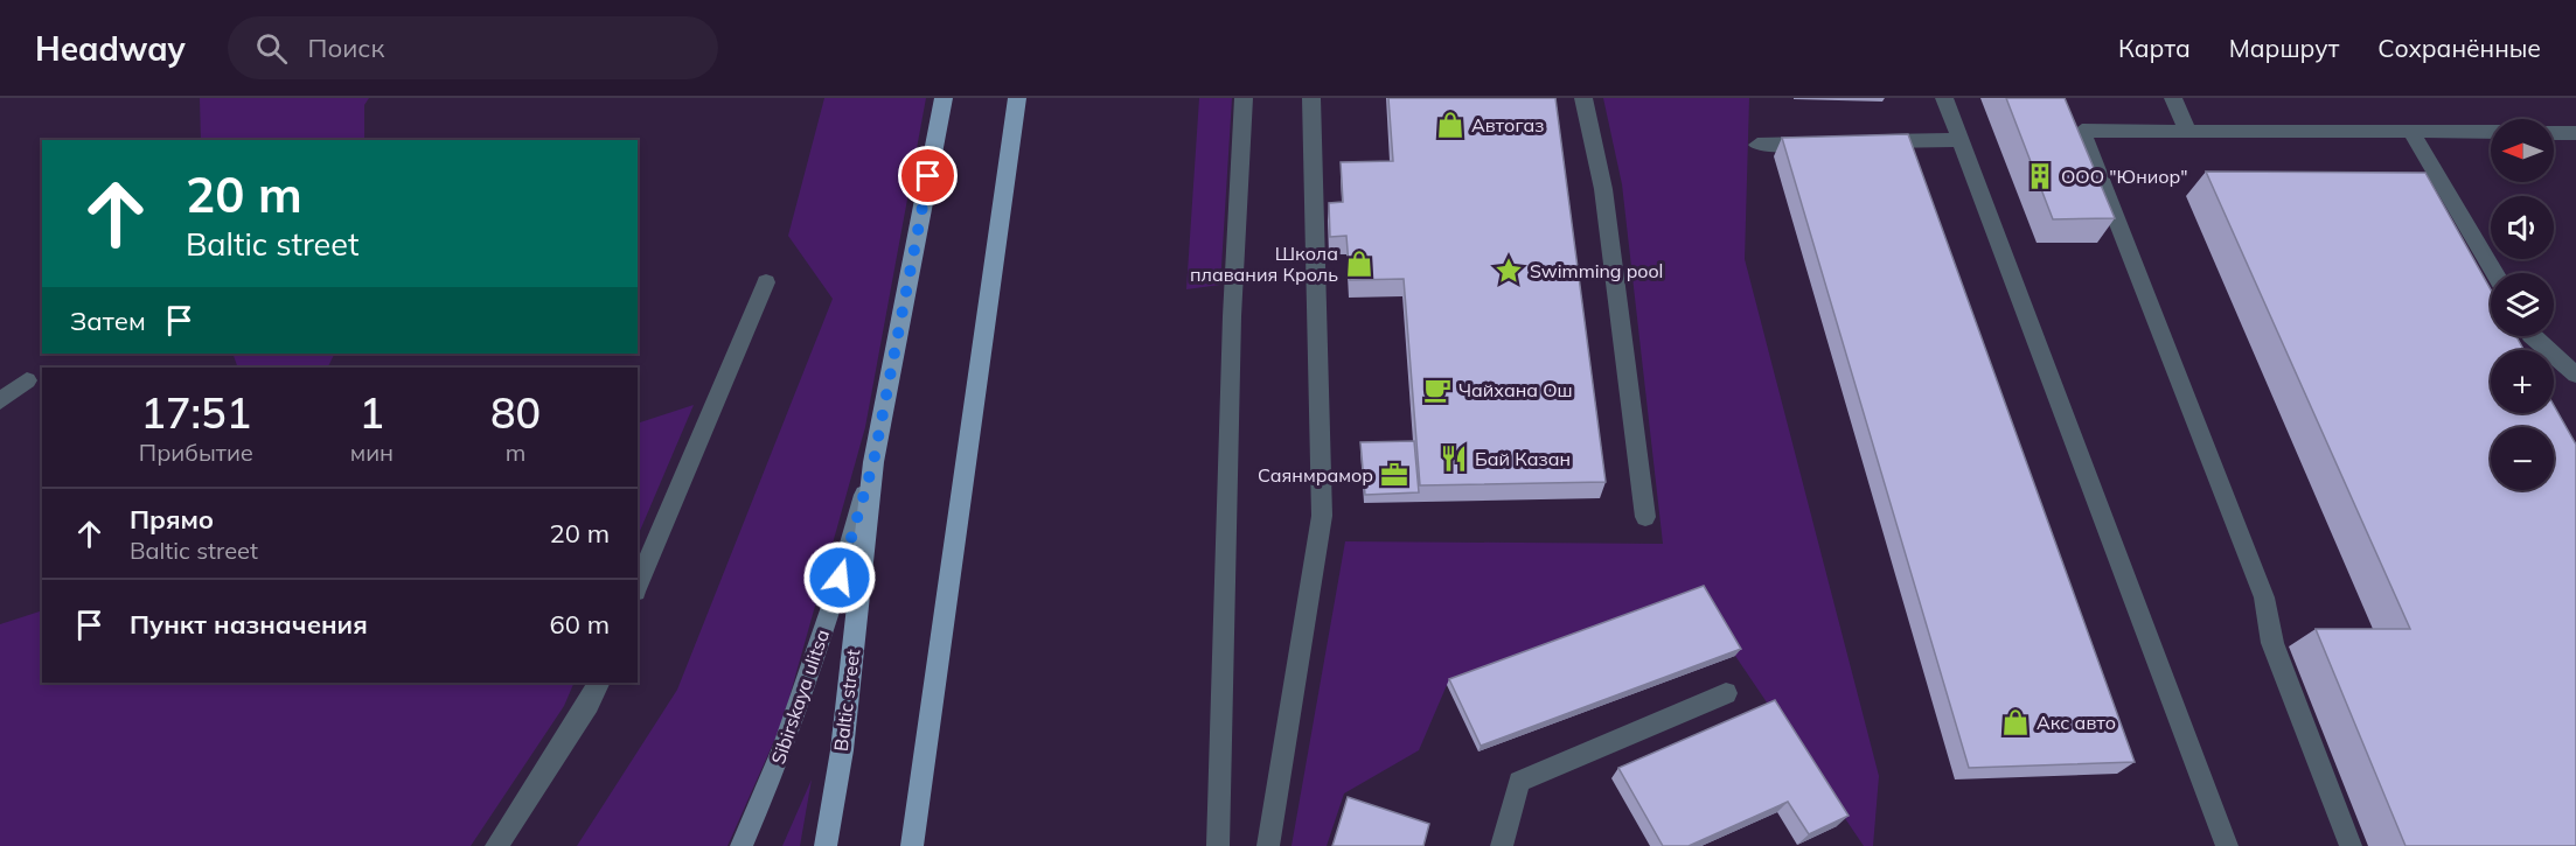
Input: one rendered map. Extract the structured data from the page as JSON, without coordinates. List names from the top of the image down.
{
  "streets": {
    "main road": ["Sibirskaya ulitsa", "Baltic street"]
  },
  "crossings": [
    ["Sibirskaya ulitsa", "Baltic street"]
  ],
  "places": {
    "shop": ["Автогаз", "Школа плавания Кроль", "Акс авто"],
    "building": ["ООО \"Юниор\""],
    "place": ["Swimming pool"],
    "cafe": ["Чайхана Ош"],
    "restaurant": ["Бай Казан"],
    "office": ["Саянмрамор"]
  },
  "north": "left",
  "page": {
    "header": "Headway",
    "search": "Поиск",
    "nav": ["Карта", "Маршрут", "Сохранённые"],
    "map_buttons": ["+", "−"],
    "turn": ["20 m", "Baltic street"],
    "then": "Затем",
    "eta": [
      "17:51",
      "Прибытие",
      "1",
      "мин",
      "80",
      "m"
    ],
    "list": [
      {
        "name": "Прямо",
        "note": "Baltic street",
        "value": "20 m"
      },
      {
        "name": "Пункт назначения",
        "value": "60 m"
      }
    ]
  }
}
